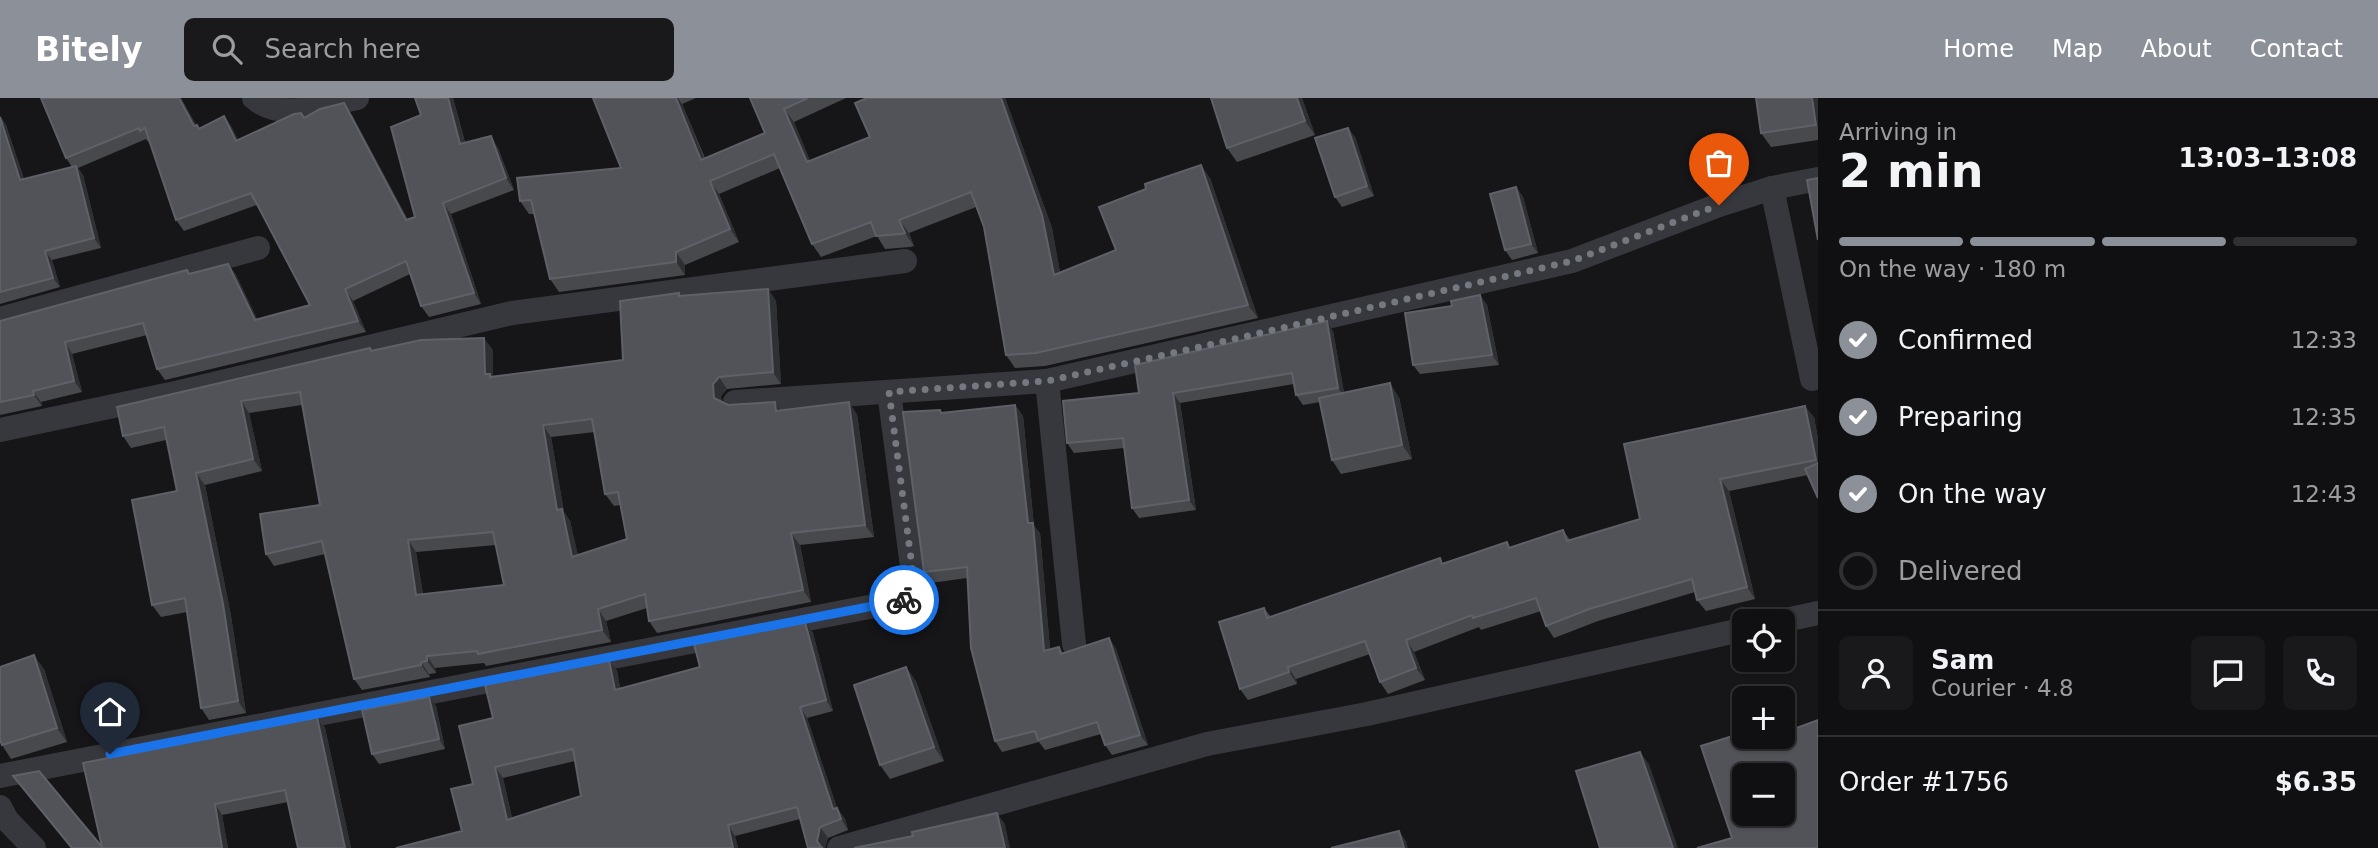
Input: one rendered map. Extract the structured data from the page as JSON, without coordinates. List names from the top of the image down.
{
  "page": {
    "header": "Bitely",
    "search": "Search here",
    "nav": [
      "Home",
      "Map",
      "About",
      "Contact"
    ],
    "heading": ["2 min", "Arriving in", "13:03–13:08"],
    "panel": [
      "Sam",
      "Courier · 4.8",
      "Order #1756",
      "$6.35"
    ],
    "bar": "On the way · 180 m",
    "list": [
      ["Confirmed", "12:33"],
      ["Preparing", "12:35"],
      ["On the way", "12:43"],
      "Delivered"
    ],
    "map_buttons": ["+", "−"]
  }
}
